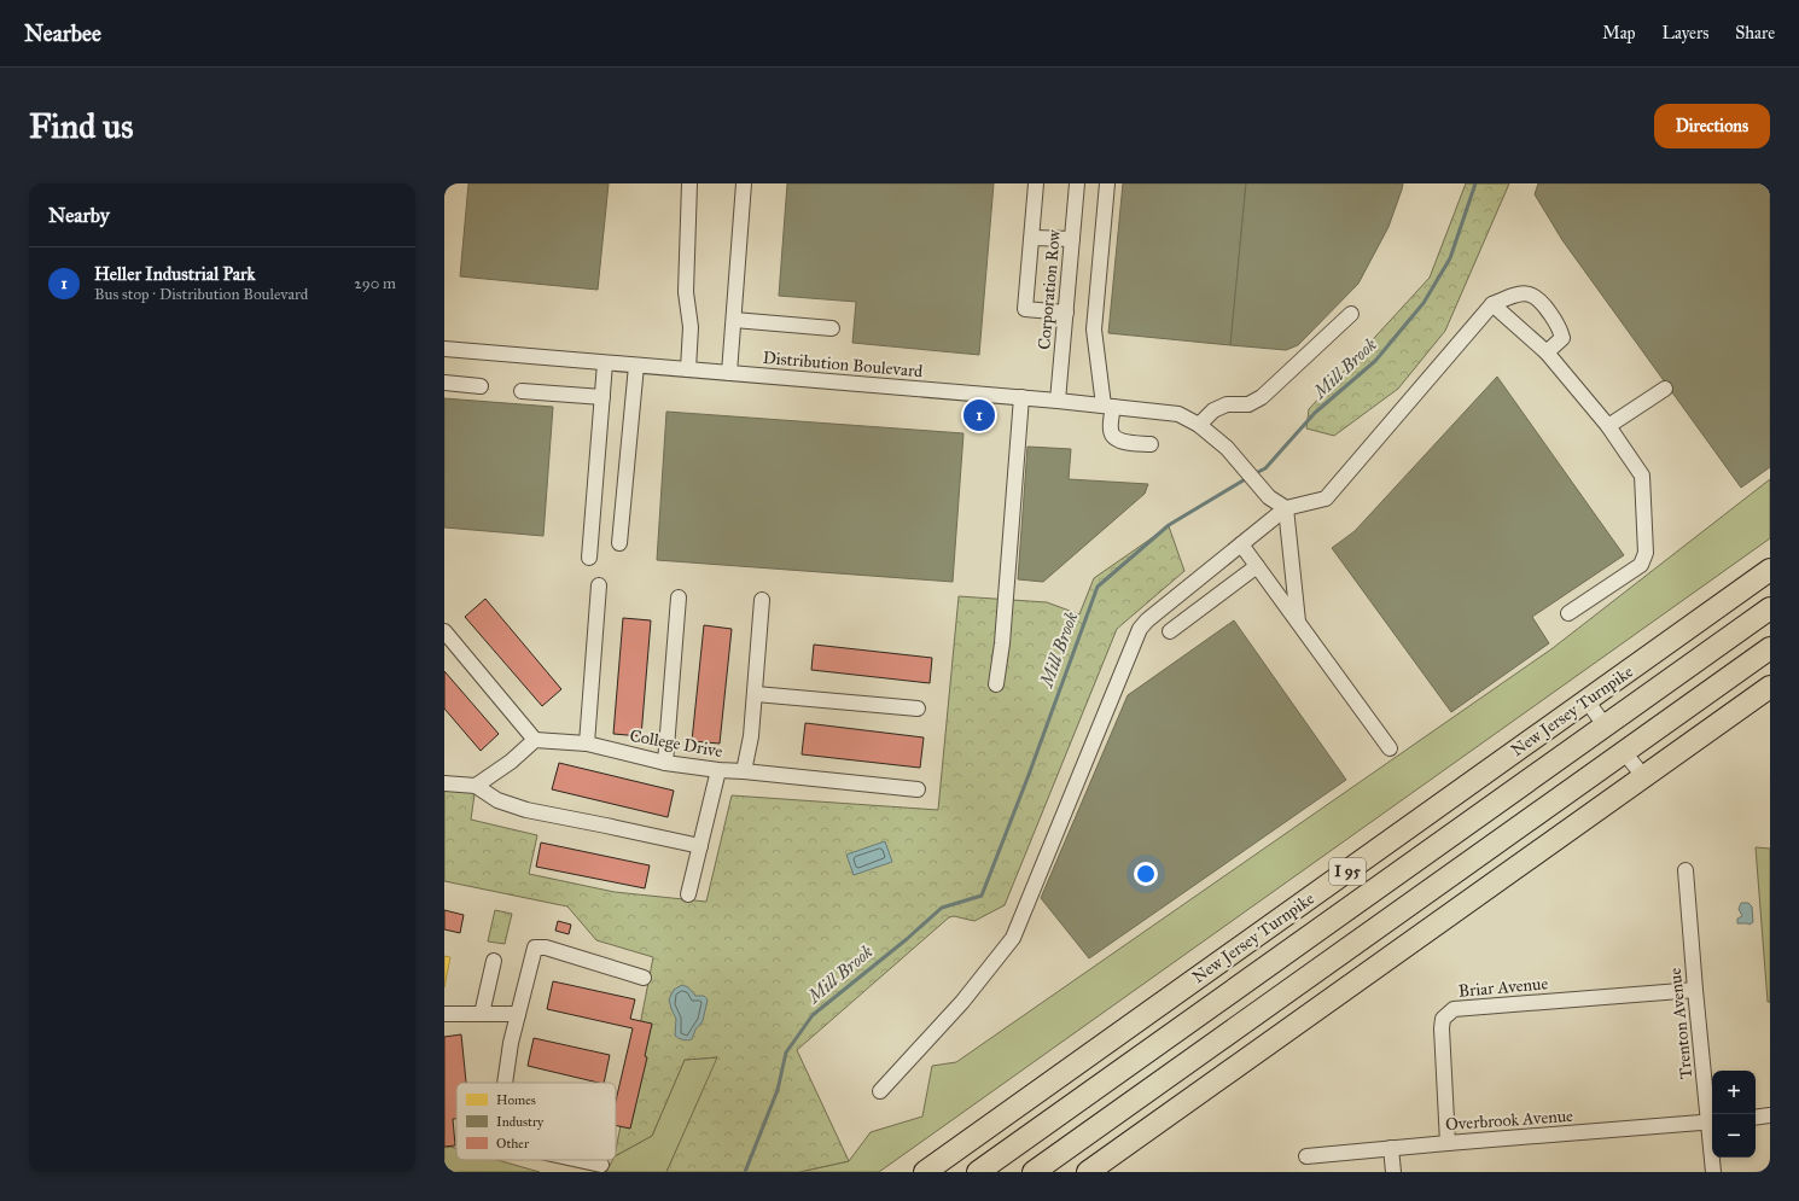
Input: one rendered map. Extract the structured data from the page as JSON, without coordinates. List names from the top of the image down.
{
  "streets": {
    "highway": ["New Jersey Turnpike", "I 95"],
    "street": [
      "Corporation Row",
      "Distribution Boulevard",
      "College Drive",
      "Briar Avenue",
      "Trenton Avenue",
      "Overbrook Avenue"
    ]
  },
  "crossings": [
    ["Corporation Row", "Distribution Boulevard"],
    ["Briar Avenue", "Trenton Avenue"],
    ["Briar Avenue", "Overbrook Avenue"],
    ["Trenton Avenue", "Overbrook Avenue"]
  ],
  "water": ["Mill Brook"],
  "legend": ["Homes", "Industry", "Other"],
  "page": {
    "header": "Nearbee",
    "nav": ["Map", "Layers", "Share"],
    "buttons": "Directions",
    "title": "Find us",
    "heading": "Nearby",
    "list": [
      {
        "mark": "1",
        "name": "Heller Industrial Park",
        "note": "Bus stop · Distribution Boulevard",
        "value": "290 m"
      }
    ],
    "pins": "1",
    "map_buttons": ["+", "−"]
  }
}
